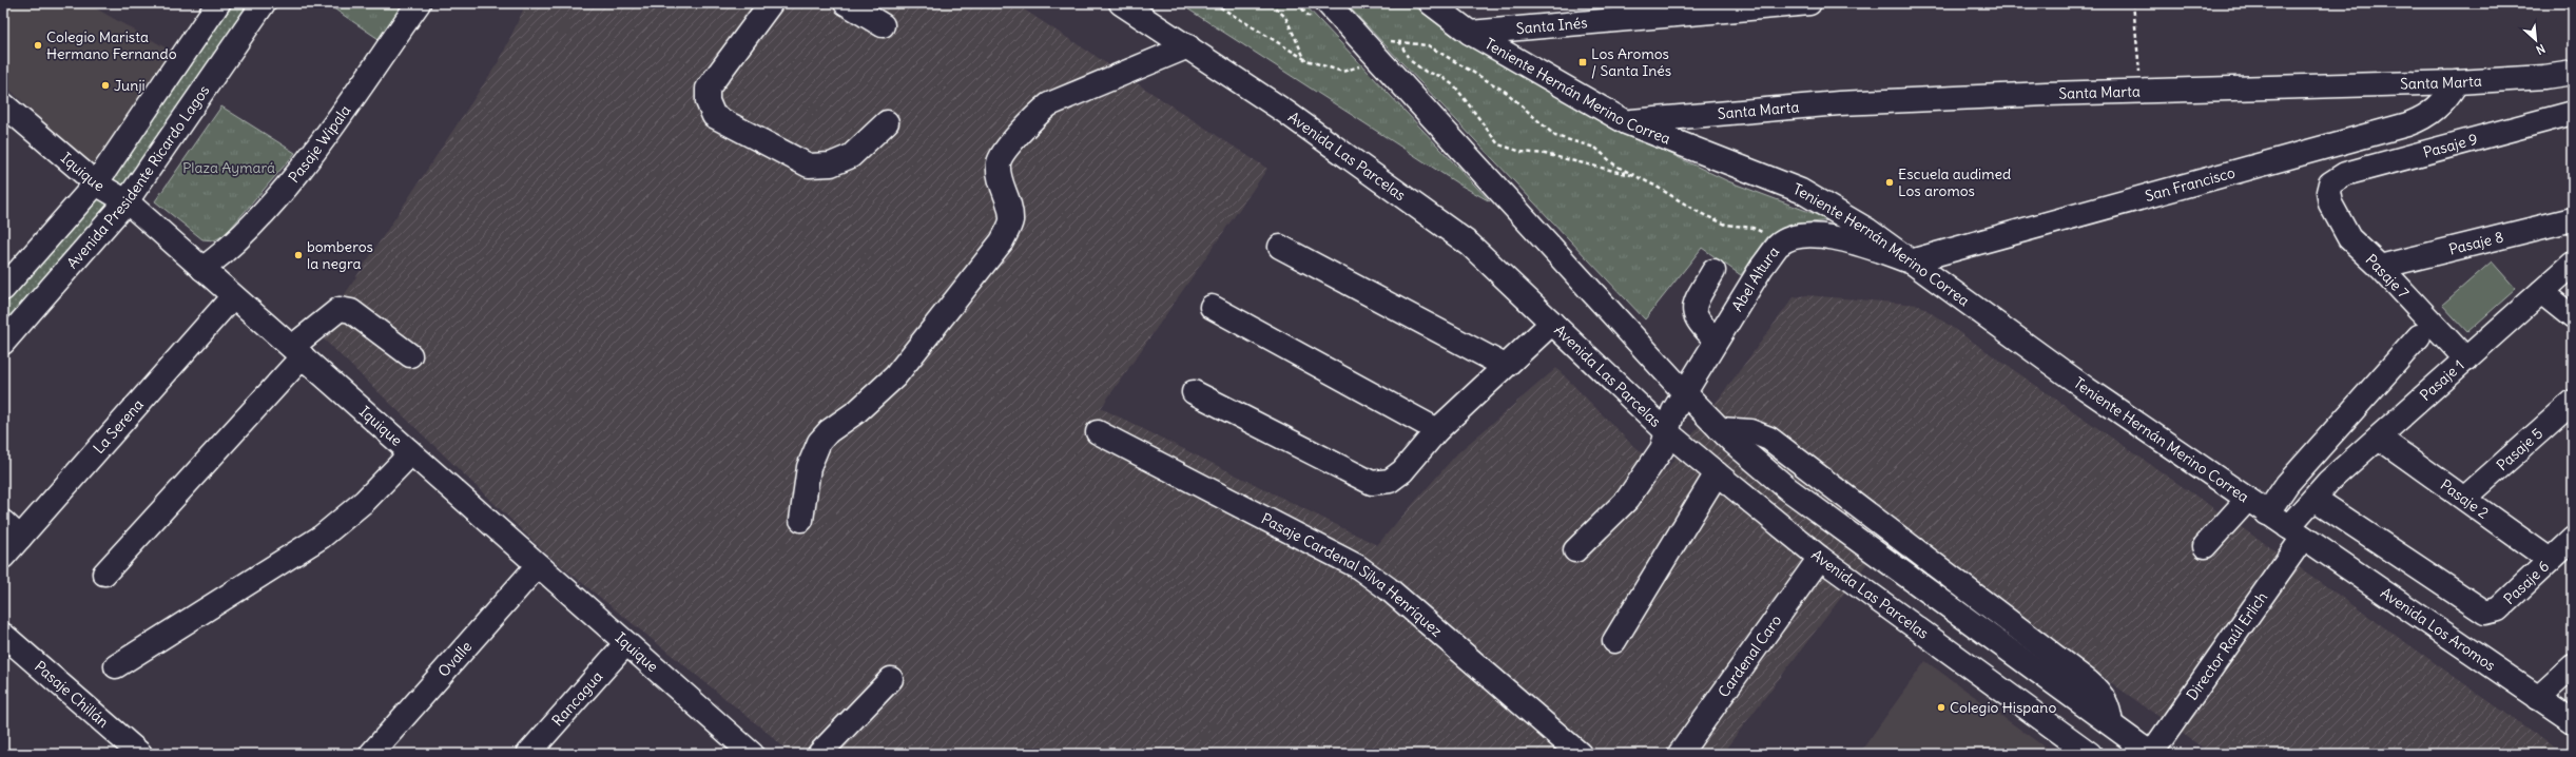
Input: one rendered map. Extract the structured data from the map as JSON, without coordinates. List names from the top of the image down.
{
  "streets": {
    "street": [
      "Santa Inés",
      "Santa Marta",
      "Teniente Hernán Merino Correa",
      "Pasaje Wipala",
      "Pasaje 9",
      "Avenida Las Parcelas",
      "Iquique",
      "Avenida Presidente Ricardo Lagos",
      "San Francisco",
      "Pasaje 8",
      "Pasaje 7",
      "Abel Altura",
      "Pasaje 1",
      "La Serena",
      "Pasaje 5",
      "Pasaje 2",
      "Pasaje Cardenal Silva Henríquez",
      "Pasaje 6",
      "Avenida Los Aromos",
      "Director Raúl Erlich",
      "Cardenal Caro",
      "Ovalle",
      "Pasaje Chillán",
      "Rancagua"
    ]
  },
  "crossings": [
    ["Santa Inés", "Teniente Hernán Merino Correa"],
    ["Santa Marta", "Teniente Hernán Merino Correa"],
    ["Santa Marta", "San Francisco"],
    ["Teniente Hernán Merino Correa", "San Francisco"],
    ["Teniente Hernán Merino Correa", "Abel Altura"],
    ["Teniente Hernán Merino Correa", "Pasaje 1"],
    ["Teniente Hernán Merino Correa", "Avenida Los Aromos"],
    ["Teniente Hernán Merino Correa", "Director Raúl Erlich"],
    ["Pasaje Wipala", "Iquique"],
    ["Pasaje 9", "Pasaje 7"],
    ["Avenida Las Parcelas", "Abel Altura"],
    ["Avenida Las Parcelas", "Cardenal Caro"],
    ["Iquique", "Avenida Presidente Ricardo Lagos"],
    ["Iquique", "La Serena"],
    ["Iquique", "Ovalle"],
    ["Iquique", "Rancagua"],
    ["San Francisco", "Abel Altura"],
    ["Pasaje 8", "Pasaje 7"],
    ["Pasaje 7", "Pasaje 1"],
    ["Pasaje 1", "Pasaje 2"],
    ["Pasaje 1", "Pasaje 6"],
    ["Pasaje 1", "Avenida Los Aromos"],
    ["Pasaje 1", "Director Raúl Erlich"],
    ["Pasaje 5", "Pasaje 2"],
    ["Pasaje 2", "Pasaje 6"],
    ["Avenida Los Aromos", "Director Raúl Erlich"]
  ],
  "parks": ["Plaza Aymará"],
  "places": {
    "other": [
      "Colegio Marista Hermano Fernando",
      "Junji",
      "Escuela audimed Los aromos",
      "bomberos la negra",
      "Colegio Hispano"
    ],
    "transit": ["Los Aromos / Santa Inés"]
  },
  "north": "bottom right"
}
